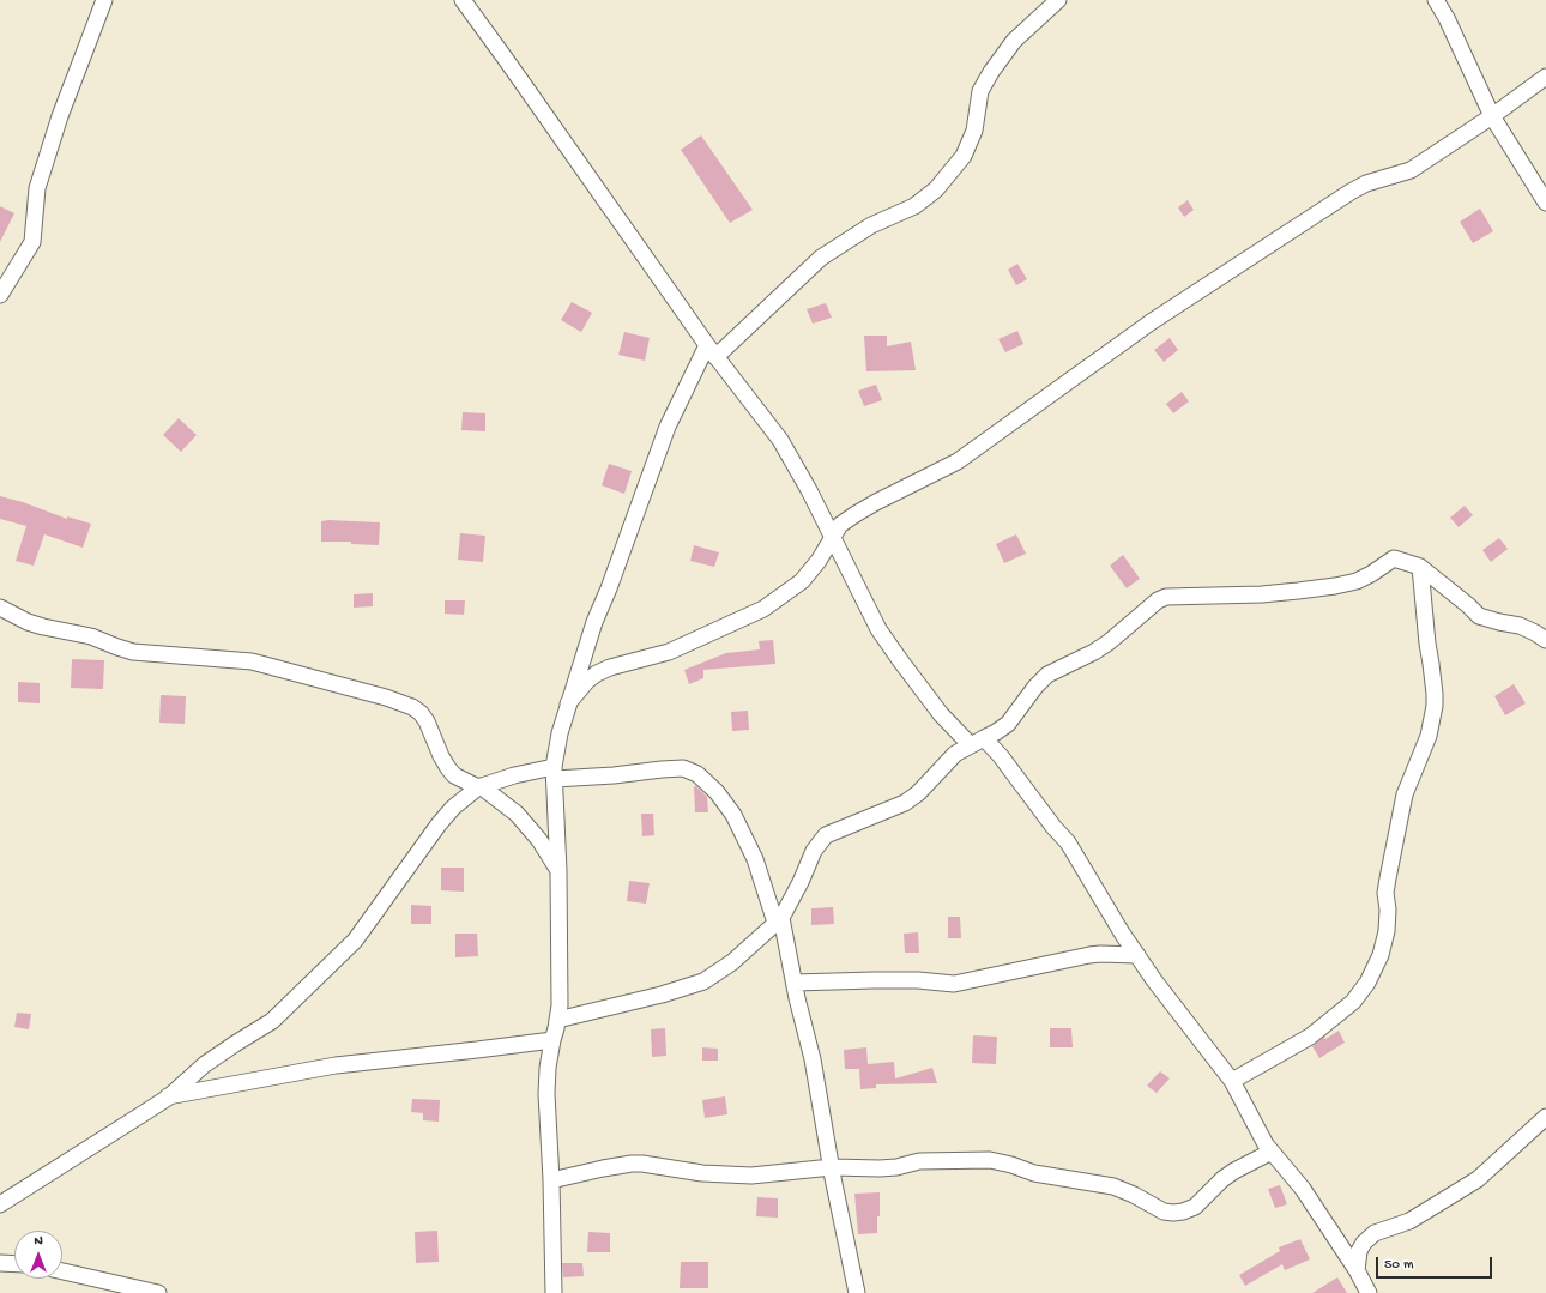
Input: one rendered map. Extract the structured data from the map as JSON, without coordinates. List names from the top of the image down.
{
  "scale_bar": "50 m",
  "north": "top"
}
